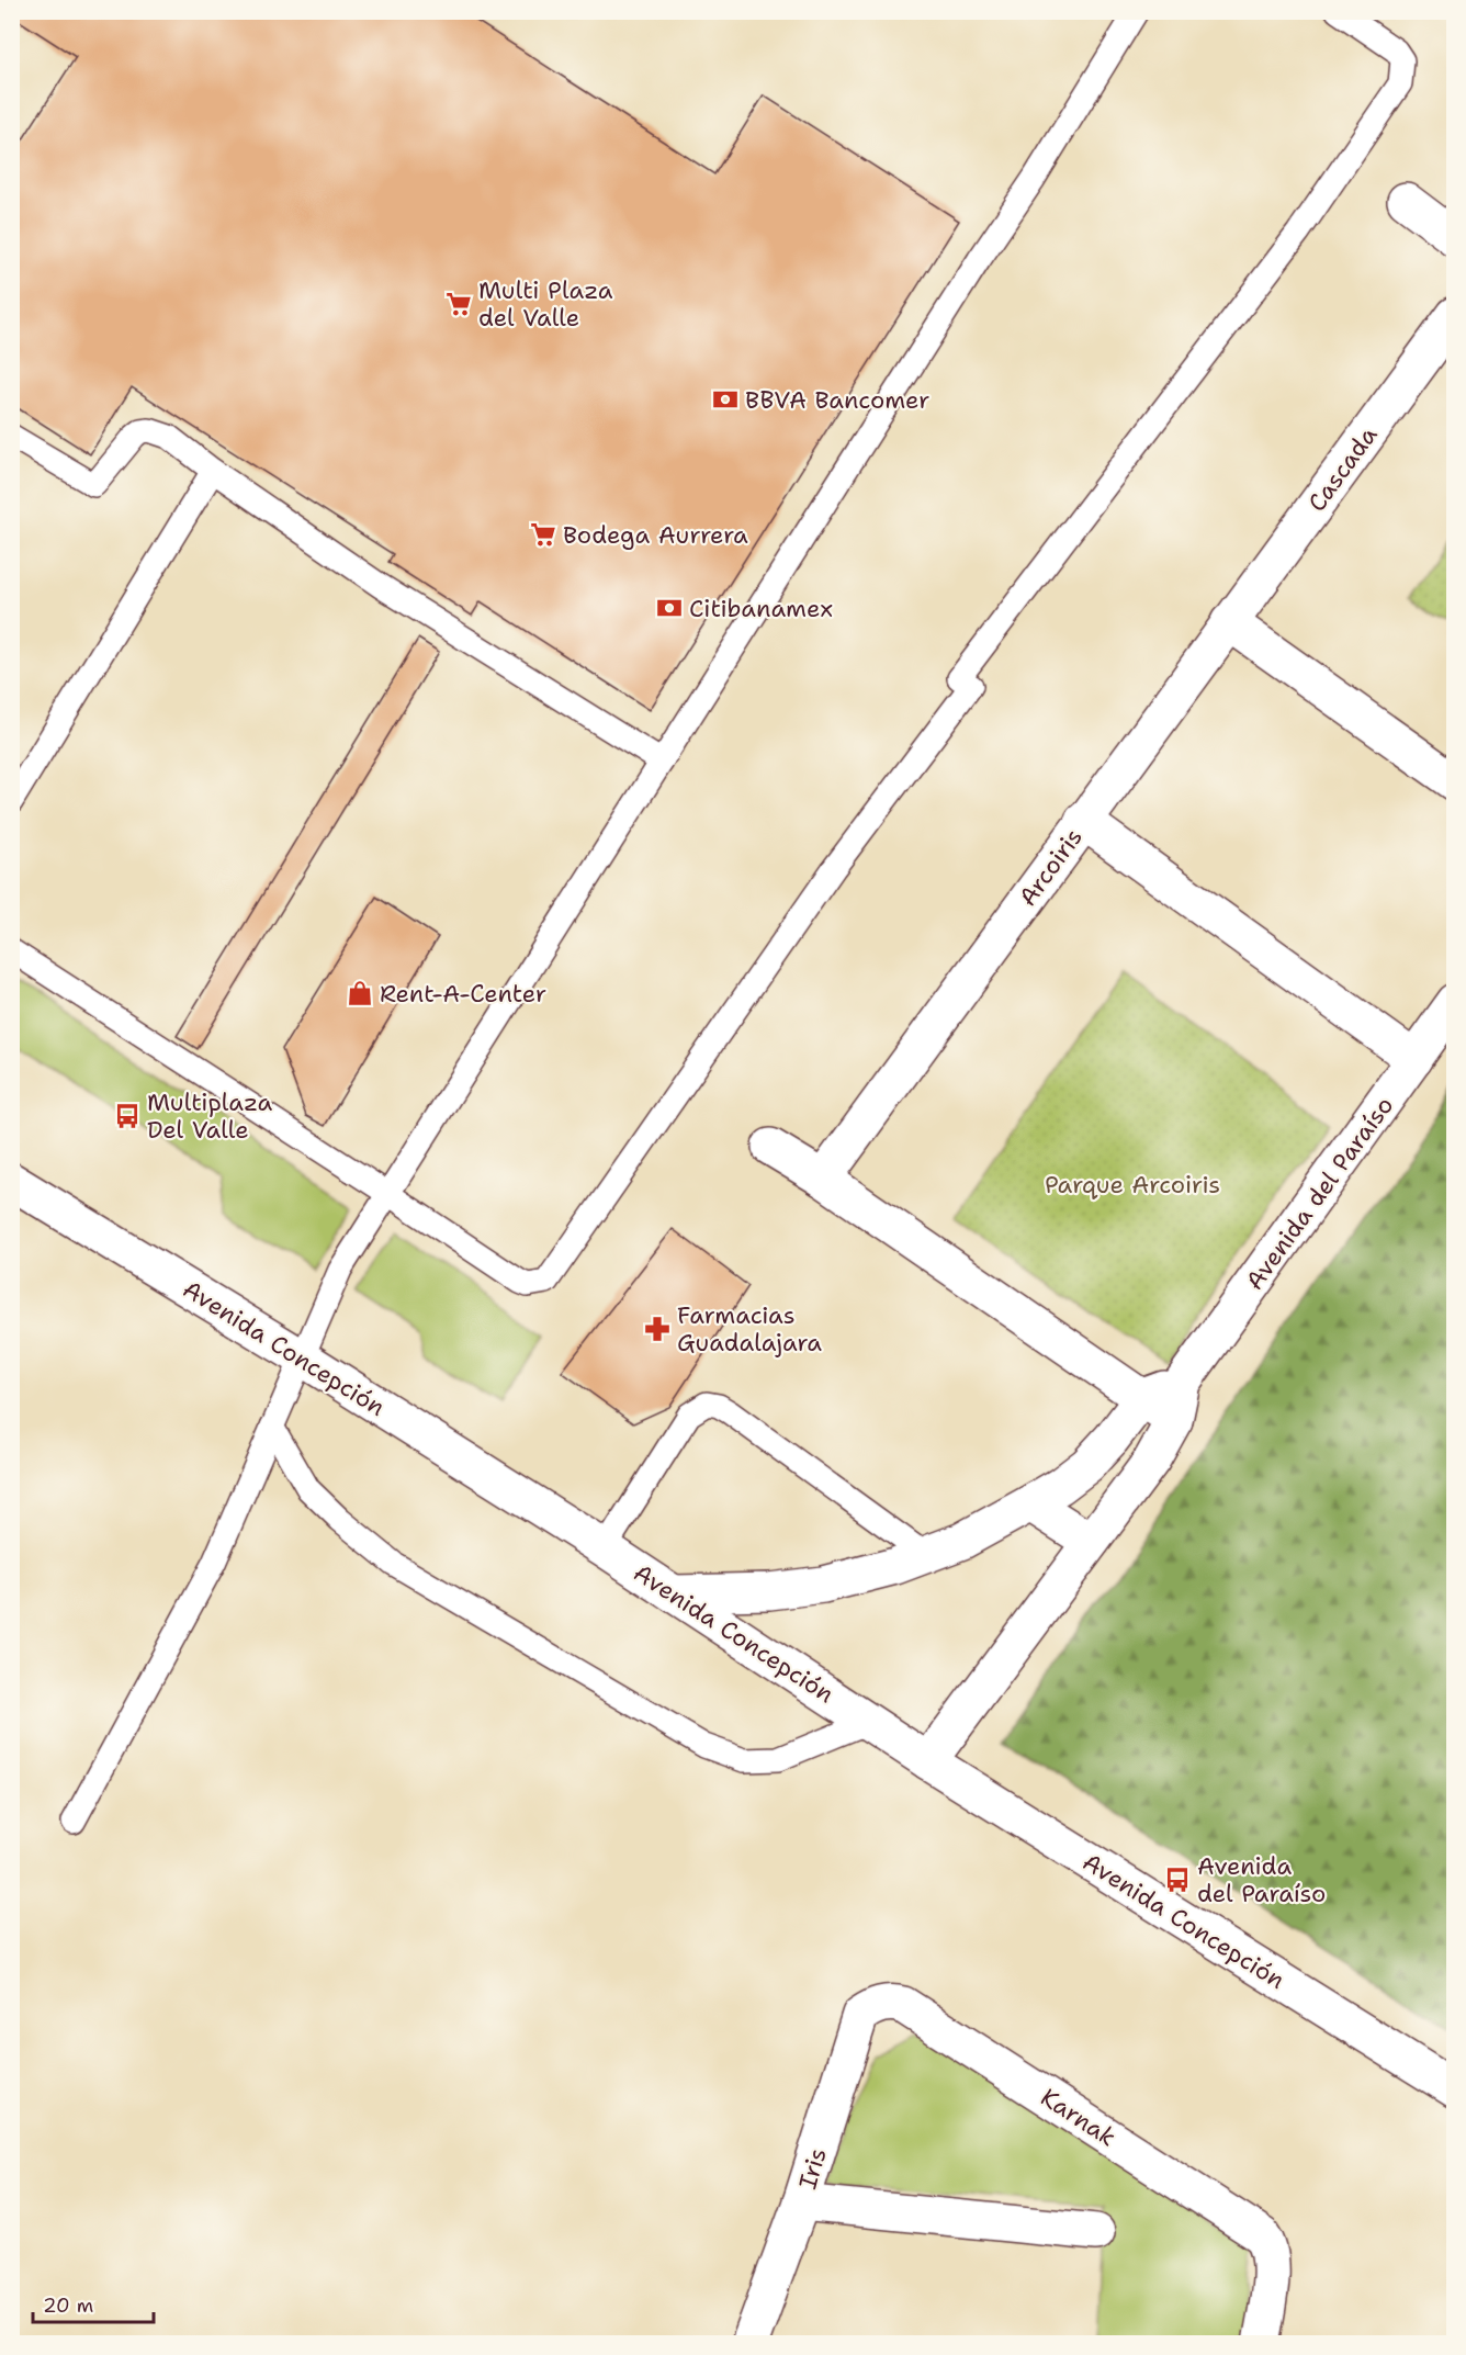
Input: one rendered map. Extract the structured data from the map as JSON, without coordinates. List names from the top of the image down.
{
  "streets": {
    "street": [
      "Cascada",
      "Arcoiris",
      "Avenida del Paraíso",
      "Avenida Concepción",
      "Karnak",
      "Iris"
    ]
  },
  "crossings": [
    ["Cascada", "Arcoiris"],
    ["Arcoiris", "Avenida del Paraíso"],
    ["Avenida del Paraíso", "Avenida Concepción"],
    ["Karnak", "Iris"]
  ],
  "parks": ["Parque Arcoiris"],
  "places": {
    "supermarket": ["Multi Plaza del Valle", "Bodega Aurrera"],
    "bank": ["BBVA Bancomer", "Citibanamex"],
    "shop": ["Rent-A-Center"],
    "bus stop": ["Multiplaza Del Valle", "Avenida del Paraíso"],
    "pharmacy": ["Farmacias Guadalajara"]
  },
  "scale_bar": "20 m"
}
